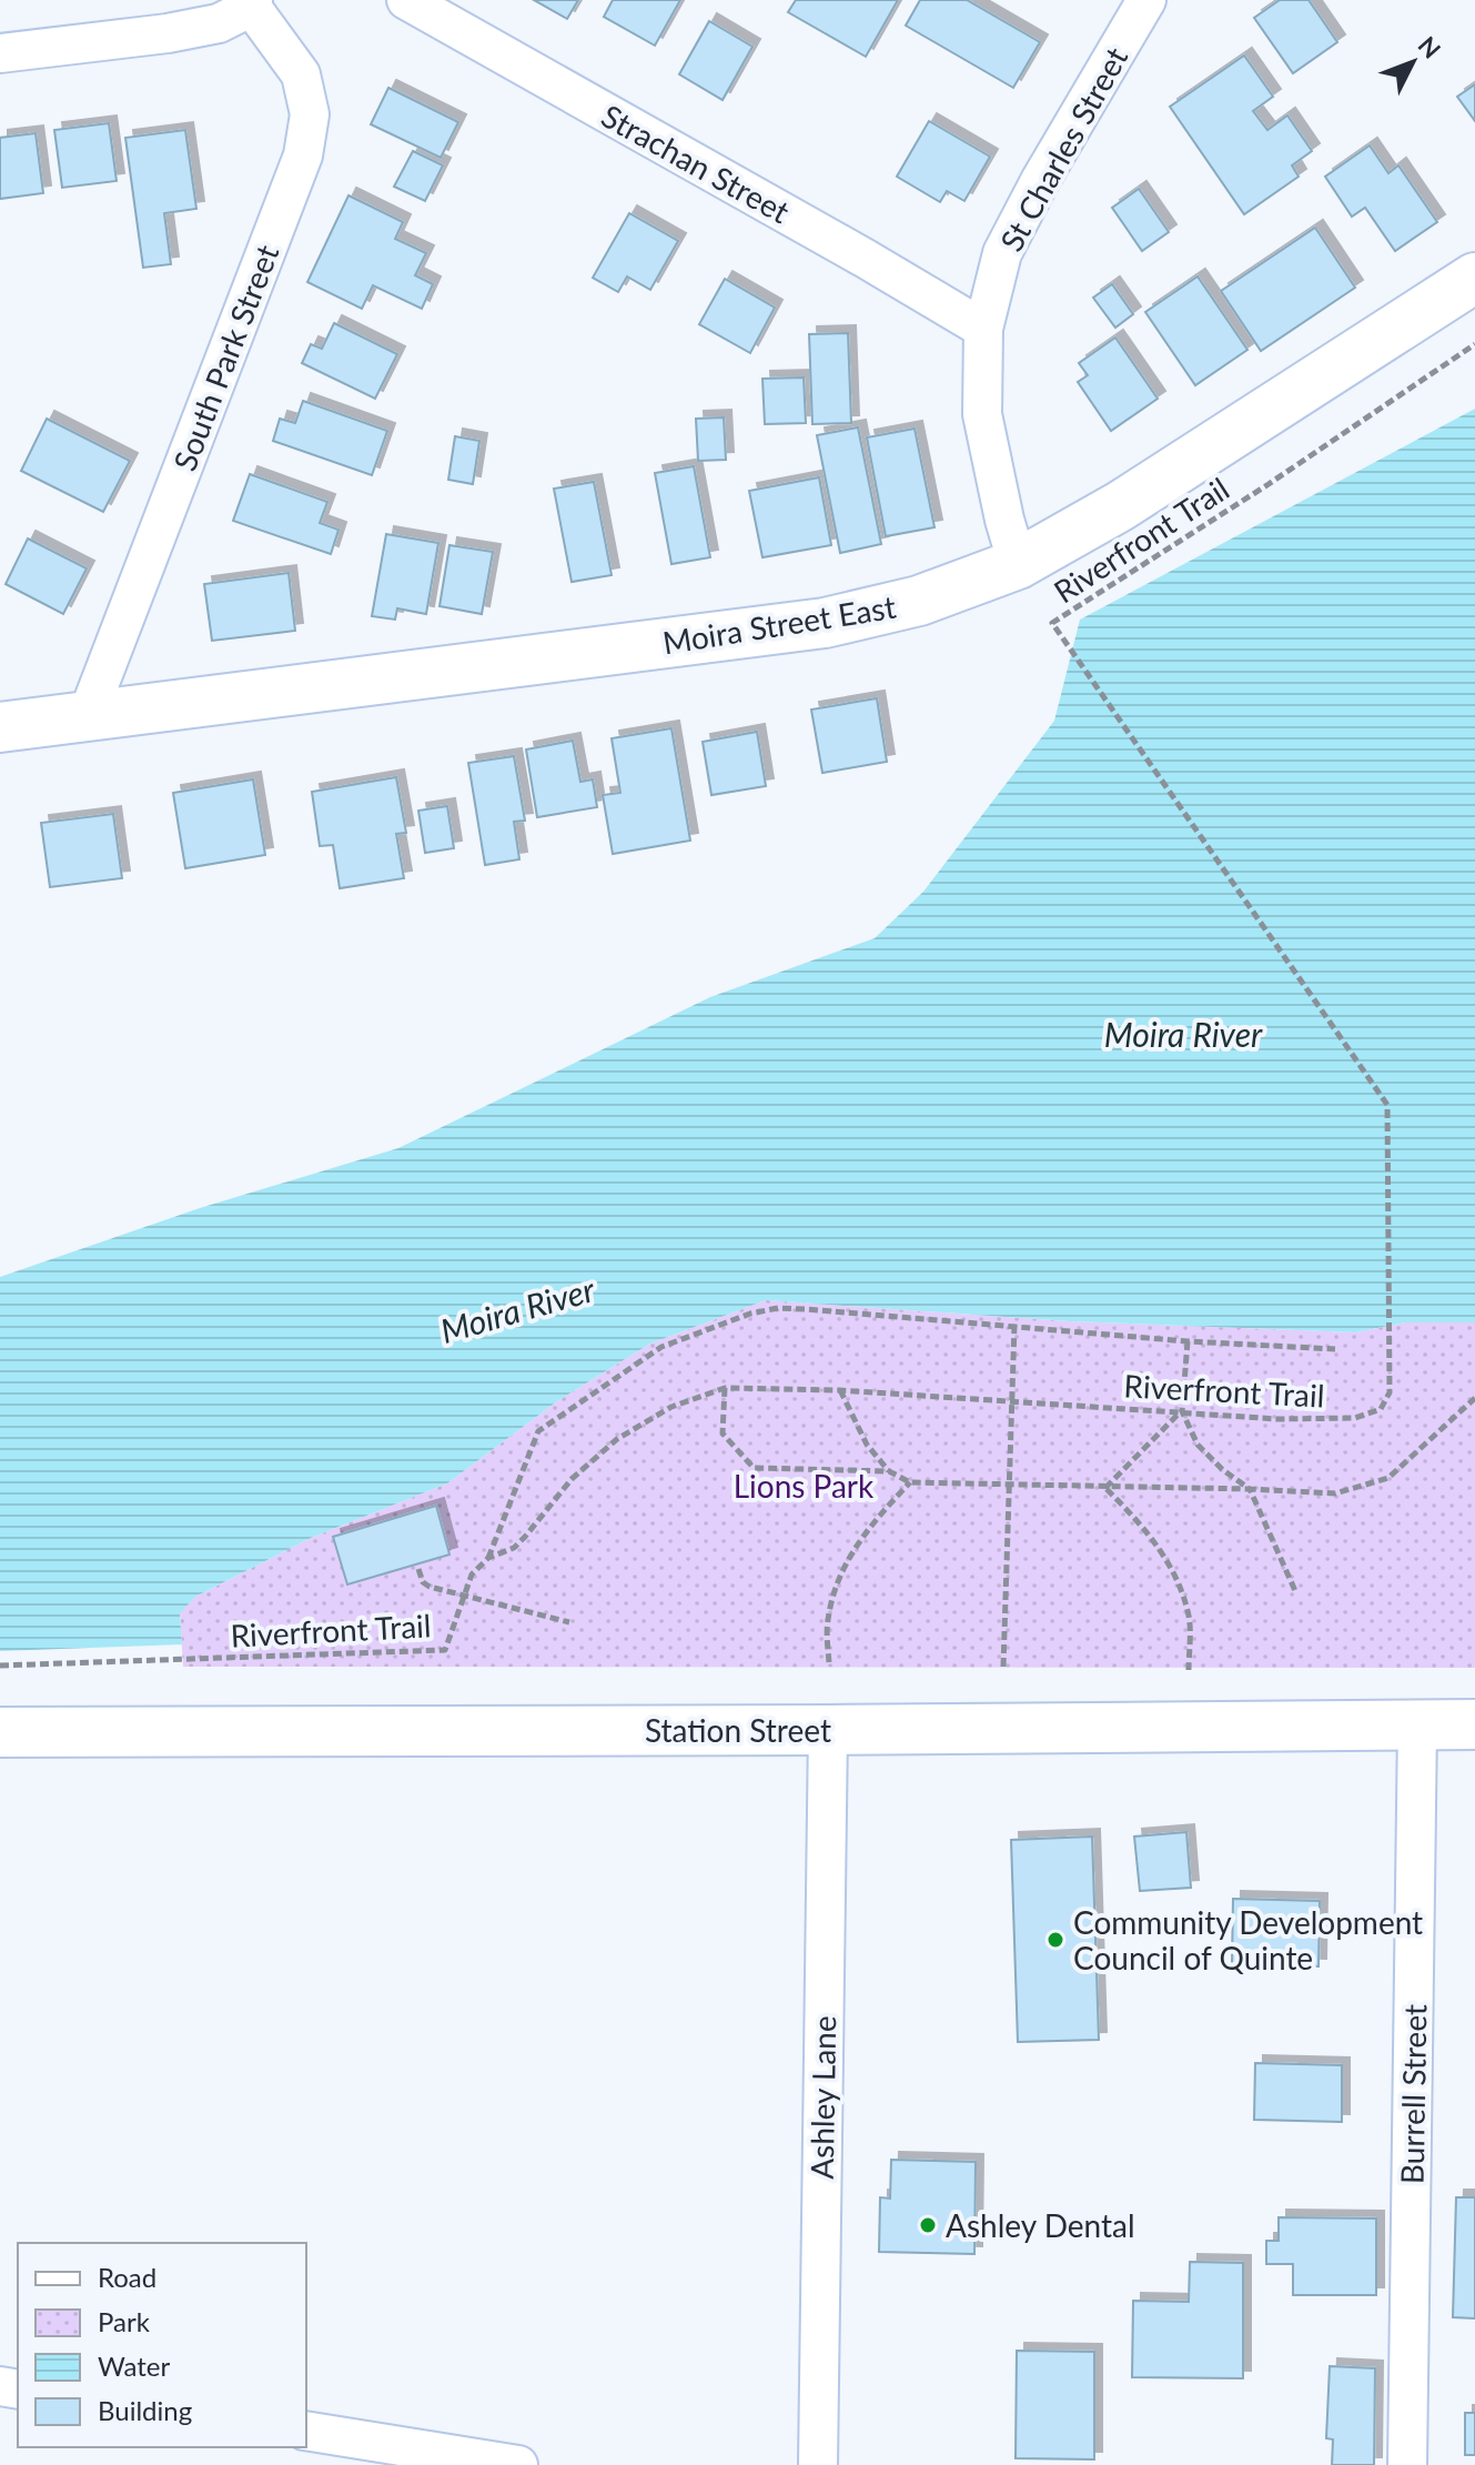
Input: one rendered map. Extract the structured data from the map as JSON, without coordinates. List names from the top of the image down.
{
  "streets": {
    "street": [
      "St Charles Street",
      "Strachan Street",
      "South Park Street",
      "Moira Street East",
      "Station Street",
      "Burrell Street",
      "Ashley Lane"
    ],
    "path": ["Riverfront Trail"]
  },
  "crossings": [
    ["St Charles Street", "Strachan Street"],
    ["St Charles Street", "Moira Street East"],
    ["South Park Street", "Moira Street East"],
    ["Station Street", "Burrell Street"],
    ["Station Street", "Ashley Lane"]
  ],
  "water": ["Moira River"],
  "parks": ["Lions Park"],
  "places": ["Community Development Council of Quinte", "Ashley Dental"],
  "legend": [
    "Road",
    "Park",
    "Water",
    "Building"
  ],
  "north": "top right"
}
